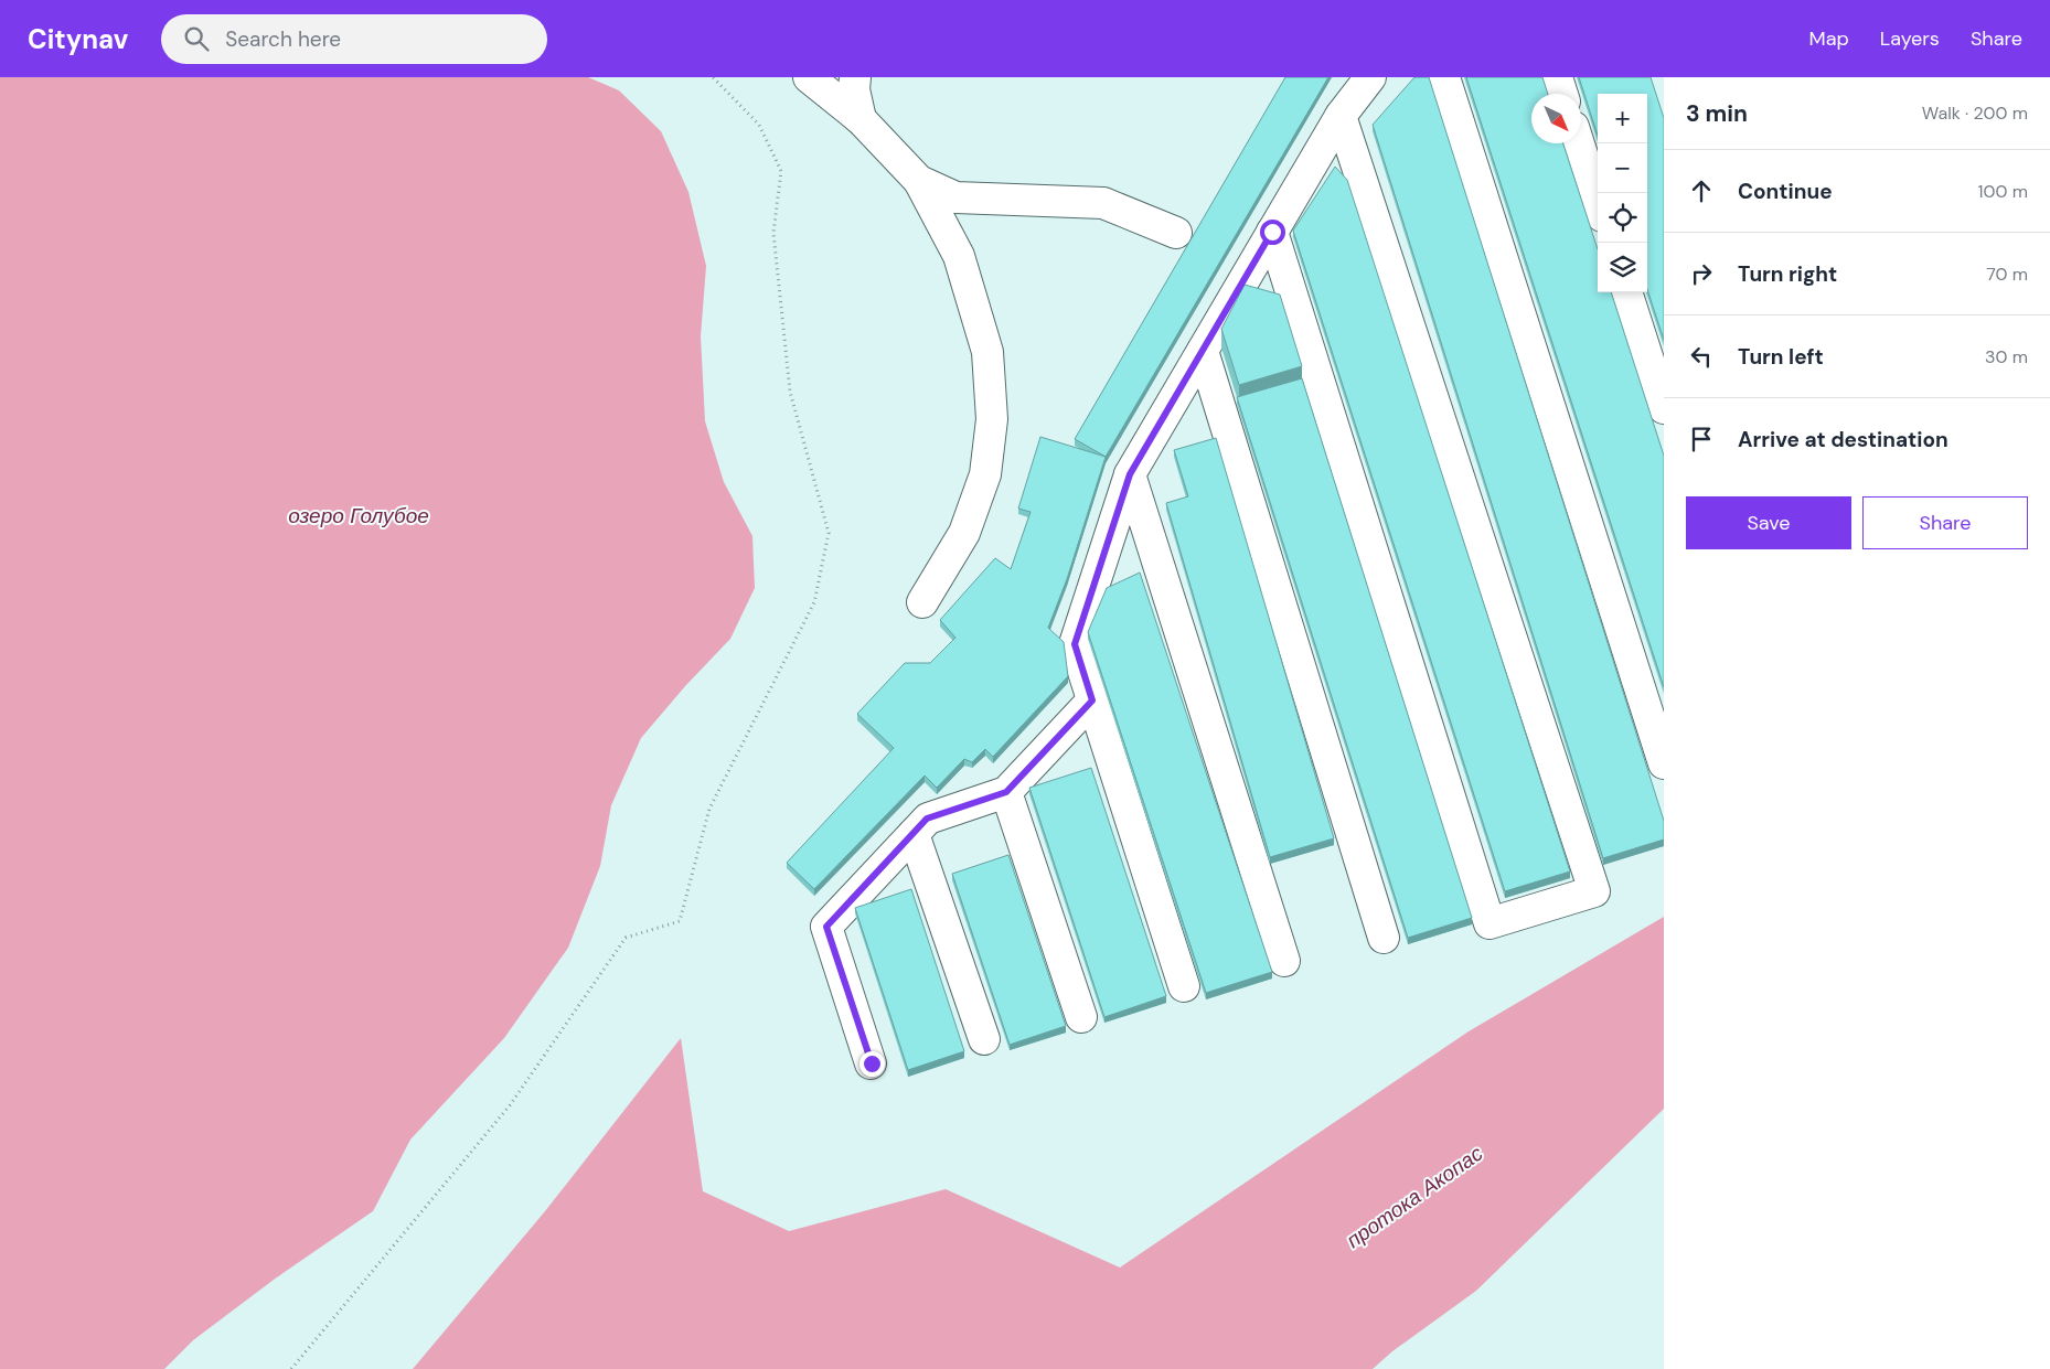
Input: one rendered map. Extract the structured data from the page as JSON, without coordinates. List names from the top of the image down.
{
  "water": ["озеро Голубое", "протока Акопас"],
  "north": "bottom right",
  "page": {
    "header": "Citynav",
    "search": "Search here",
    "nav": ["Map", "Layers", "Share"],
    "heading": ["3 min", "Walk · 200 m"],
    "map_buttons": ["+", "−"],
    "list": [
      ["Continue", "100 m"],
      ["Turn right", "70 m"],
      ["Turn left", "30 m"],
      "Arrive at destination"
    ],
    "buttons": ["Save", "Share"]
  }
}
